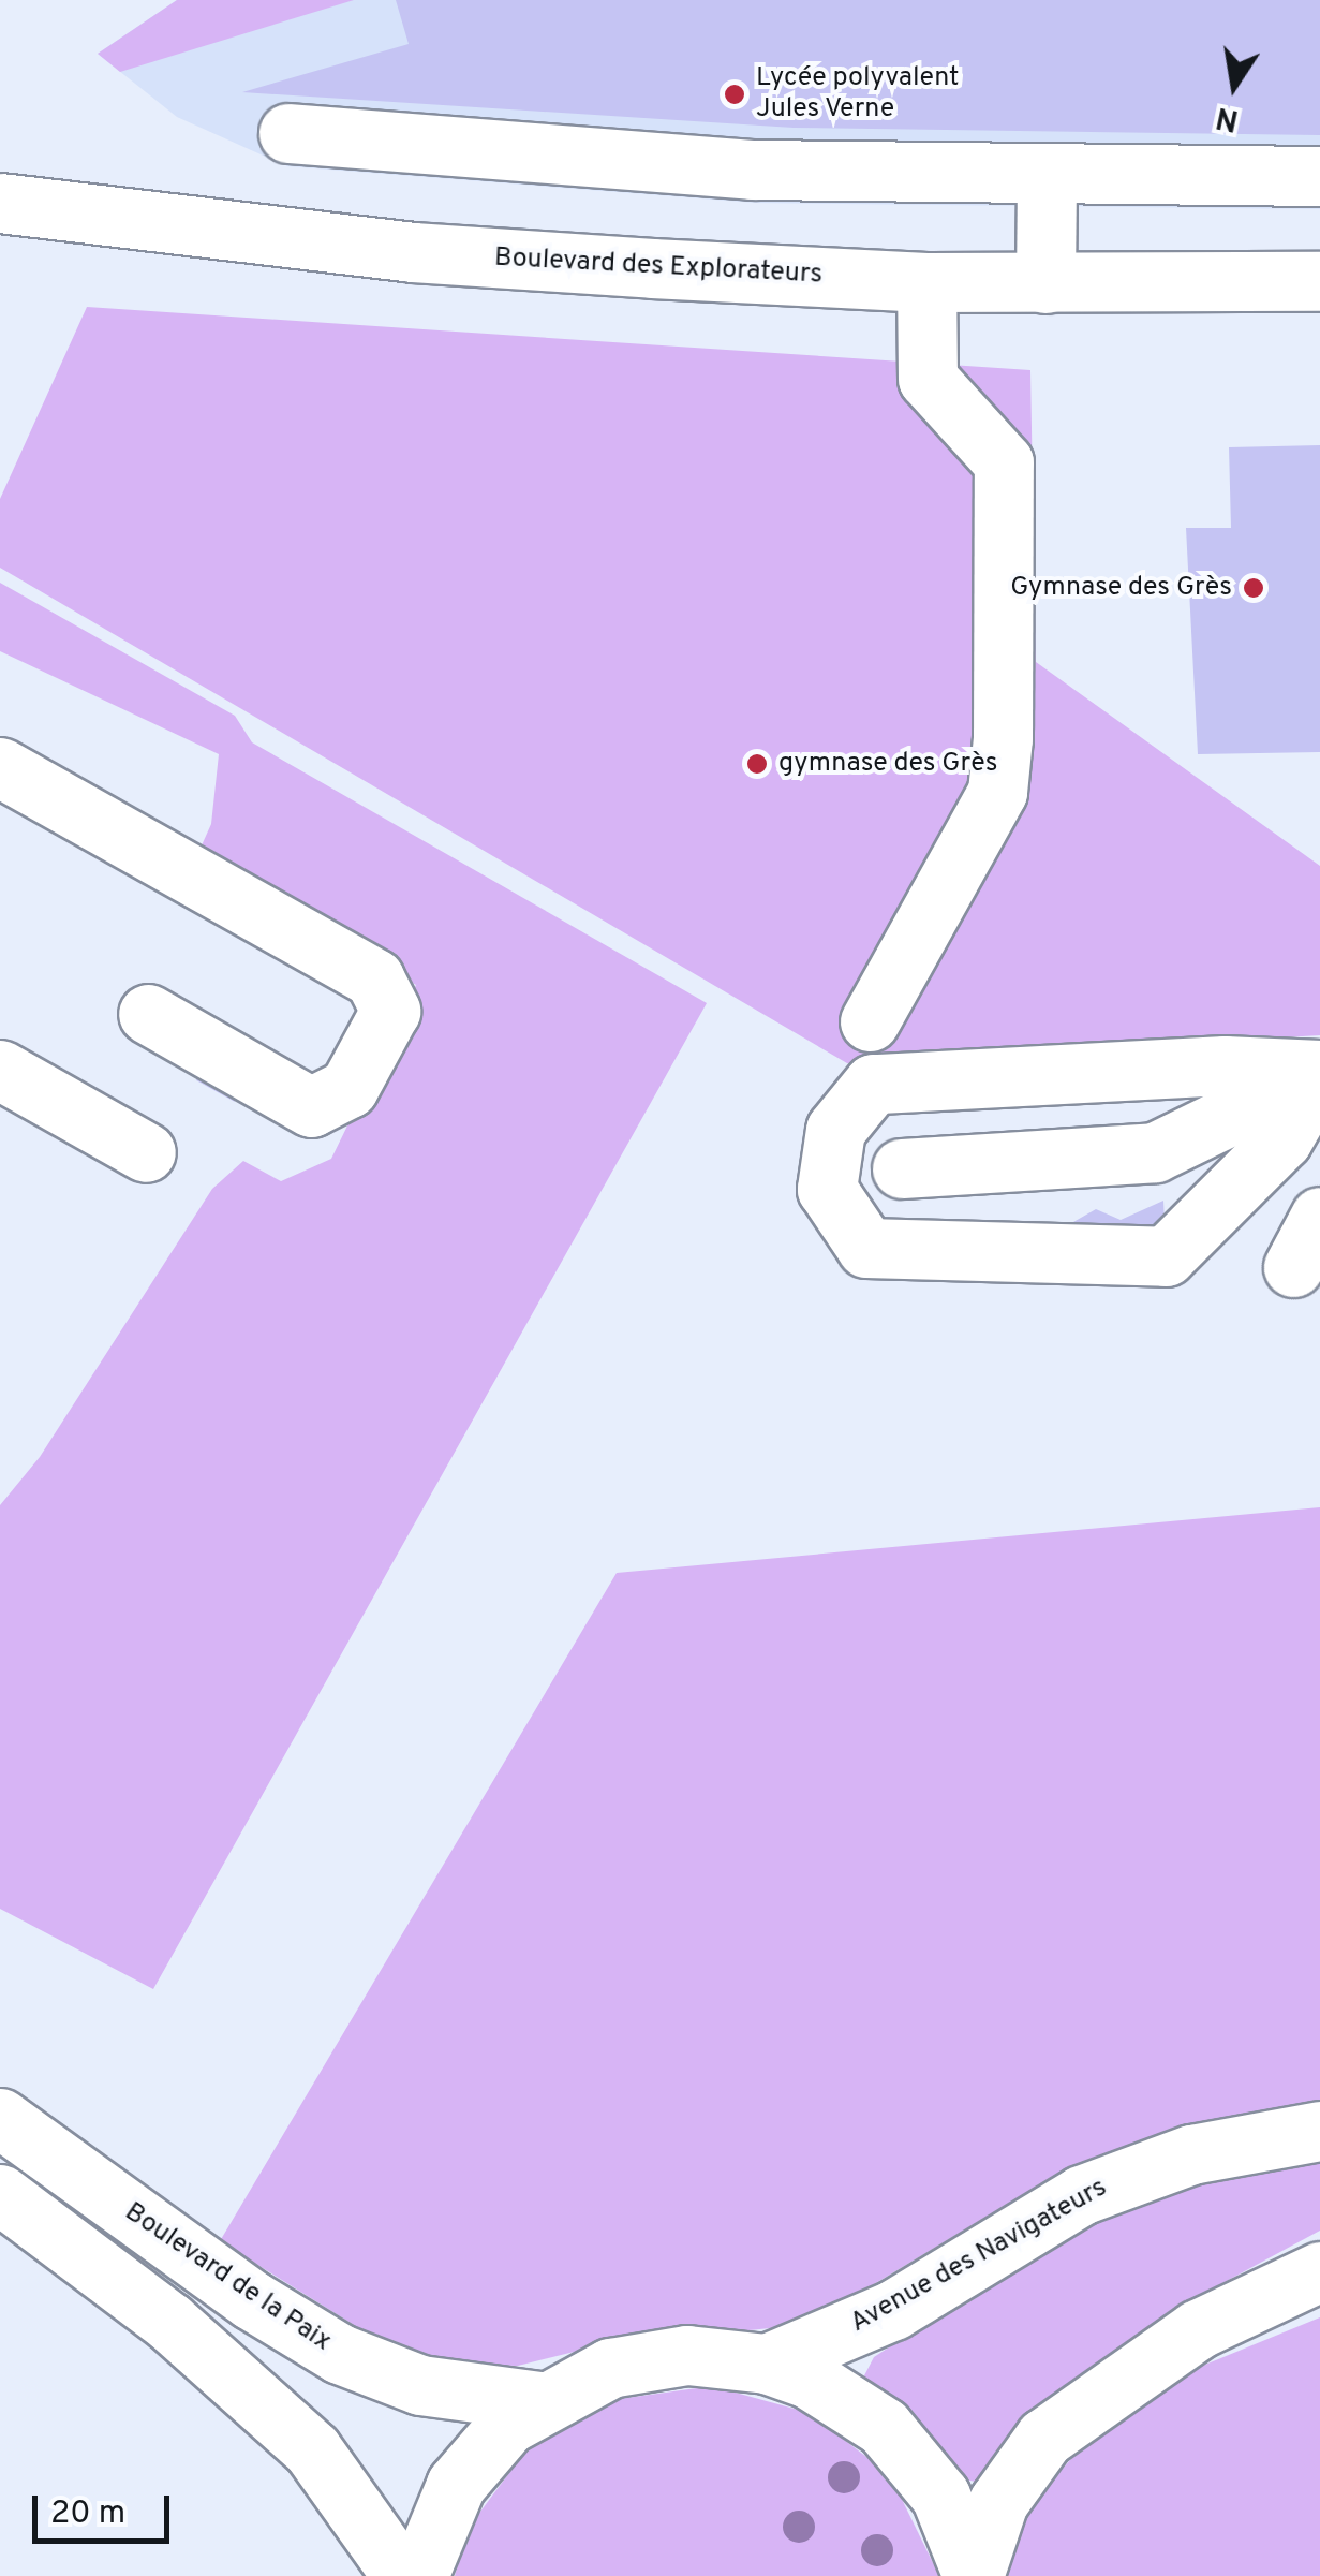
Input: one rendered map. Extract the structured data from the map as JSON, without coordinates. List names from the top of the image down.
{
  "streets": {
    "main road": ["Boulevard des Explorateurs", "Avenue des Navigateurs", "Boulevard de la Paix"]
  },
  "places": ["Lycée polyvalent Jules Verne", "Gymnase des Grès", "gymnase des Grès"],
  "scale_bar": "20 m",
  "north": "bottom"
}
